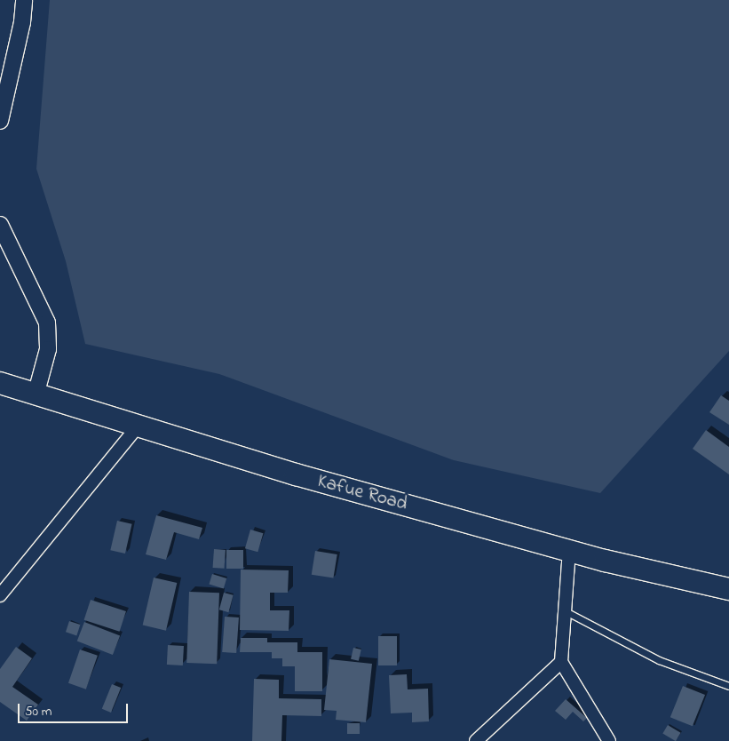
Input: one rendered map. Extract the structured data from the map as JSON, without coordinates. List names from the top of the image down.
{
  "streets": {
    "highway": ["Kafue Road"]
  },
  "scale_bar": "50 m"
}
